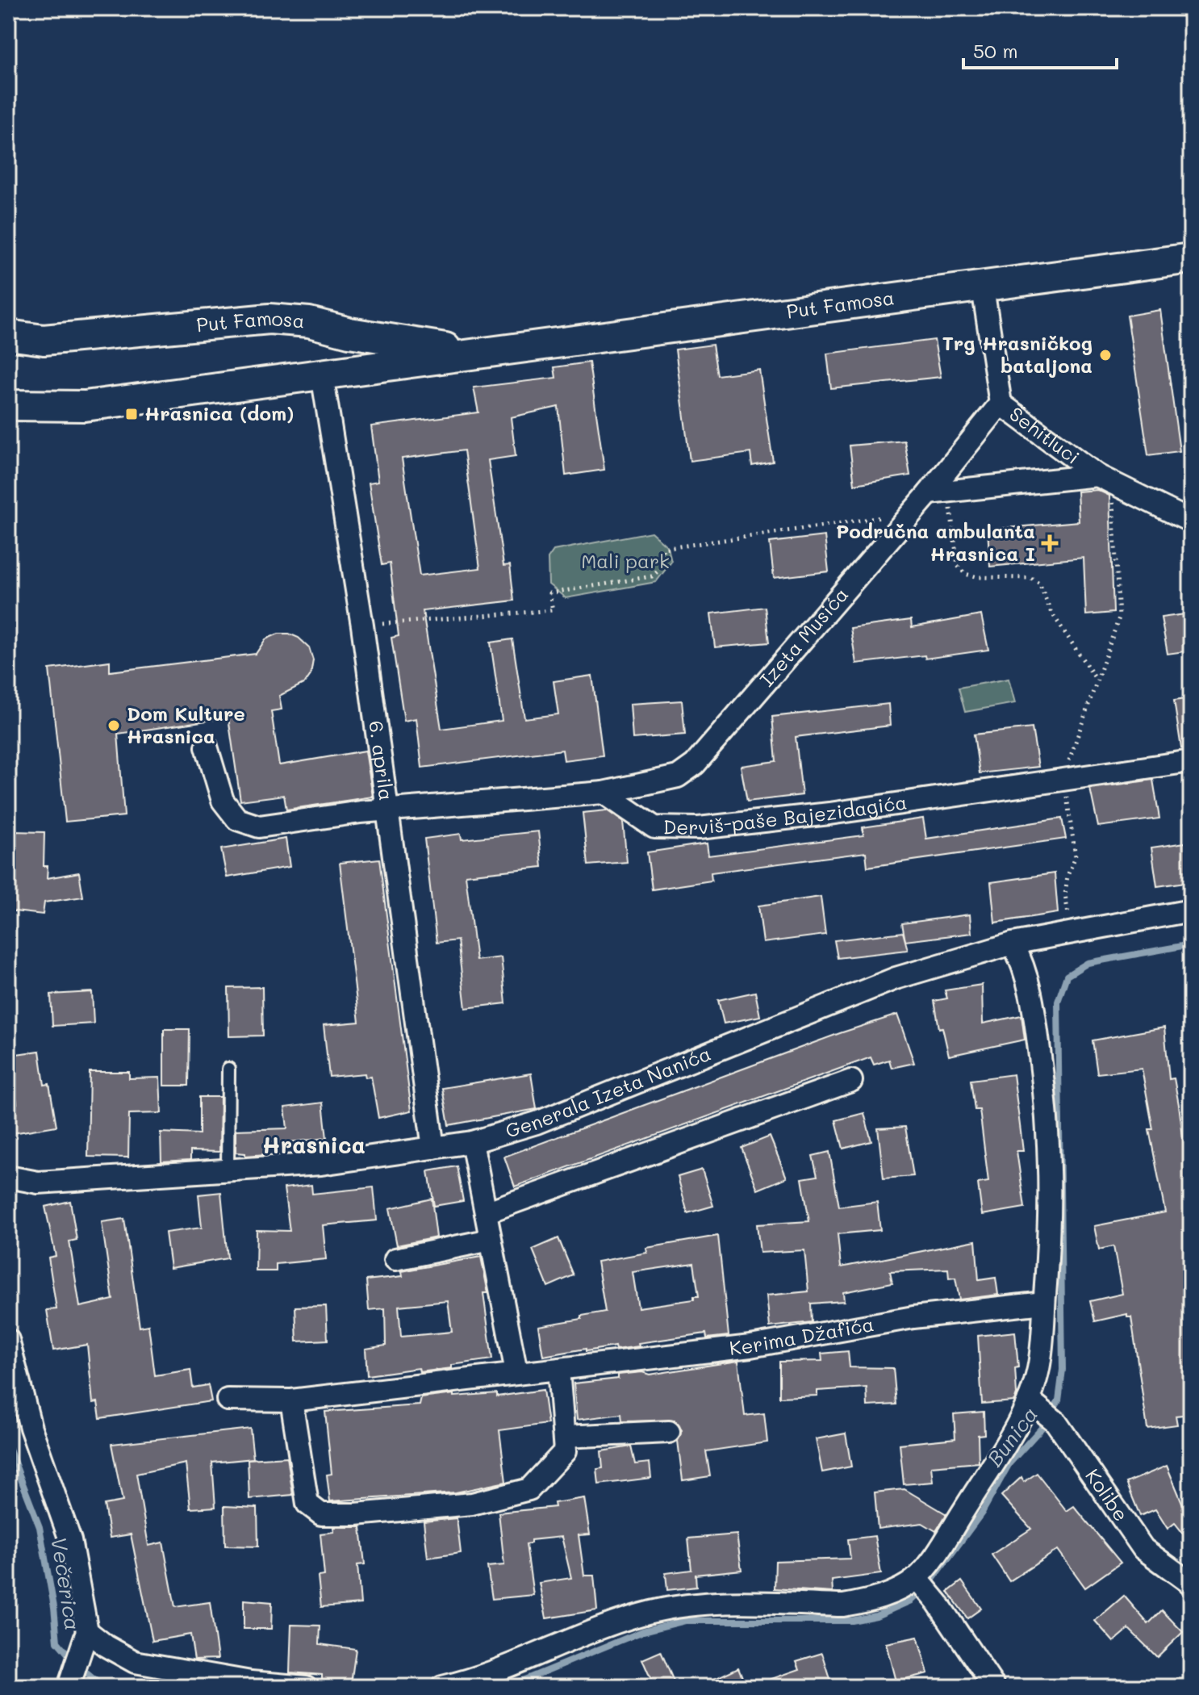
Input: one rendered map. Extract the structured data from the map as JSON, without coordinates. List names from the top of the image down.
{
  "streets": {
    "main road": ["Put Famosa"],
    "street": [
      "Šehitluci",
      "Izeta Musića",
      "6. aprila",
      "Derviš-paše Bajezidagića",
      "Generala Izeta Nanića",
      "Kerima Džafića",
      "Kolibe"
    ]
  },
  "crossings": [
    ["Put Famosa", "Šehitluci"],
    ["Put Famosa", "6. aprila"],
    ["Šehitluci", "Izeta Musića"],
    ["Izeta Musića", "Derviš-paše Bajezidagića"],
    ["6. aprila", "Generala Izeta Nanića"]
  ],
  "districts": ["Hrasnica"],
  "water": ["Bunica", "Večerica"],
  "parks": ["Mali park"],
  "places": {
    "other": ["Trg Hrasničkog bataljona", "Dom Kulture Hrasnica"],
    "transit": ["Hrasnica (dom)"],
    "health": ["Područna ambulanta Hrasnica I"]
  },
  "scale_bar": "50 m"
}
